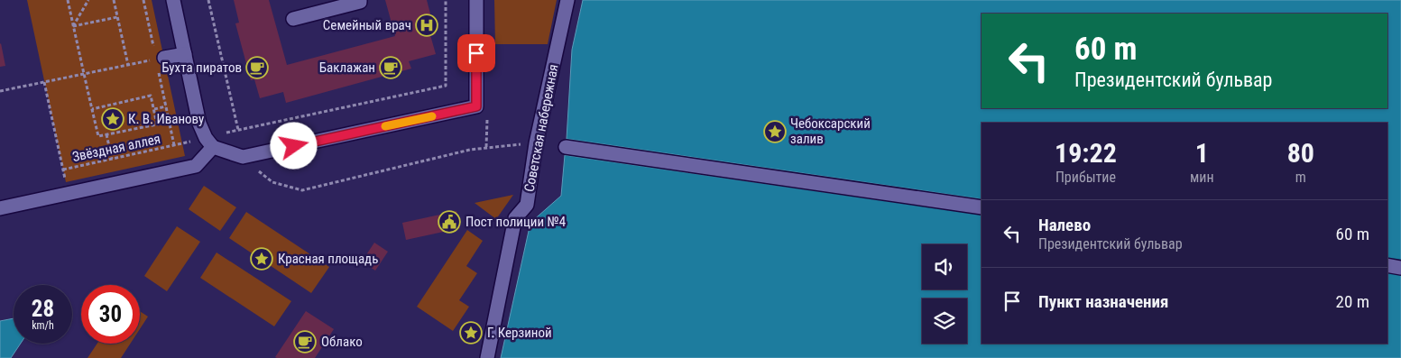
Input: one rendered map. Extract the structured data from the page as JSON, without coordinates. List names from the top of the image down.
{
  "streets": {
    "street": ["Советская набережная"],
    "path": ["Звёздная аллея"]
  },
  "places": {
    "hospital": ["Семейный врач"],
    "cafe": ["Бухта пиратов", "Баклажан", "Облако"],
    "place": [
      "К. В. Иванову",
      "Чебоксарский залив",
      "Красная площадь",
      "Г. Керзиной"
    ],
    "public building": ["Пост полиции №4"]
  },
  "page": {
    "turn": ["60 m", "Президентский бульвар"],
    "eta": [
      "19:22",
      "Прибытие",
      "1",
      "мин",
      "80",
      "m"
    ],
    "list": [
      {
        "name": "Налево",
        "note": "Президентский бульвар",
        "value": "60 m"
      },
      {
        "name": "Пункт назначения",
        "value": "20 m"
      }
    ],
    "speed": "28 km/h",
    "limit": "30"
  }
}
